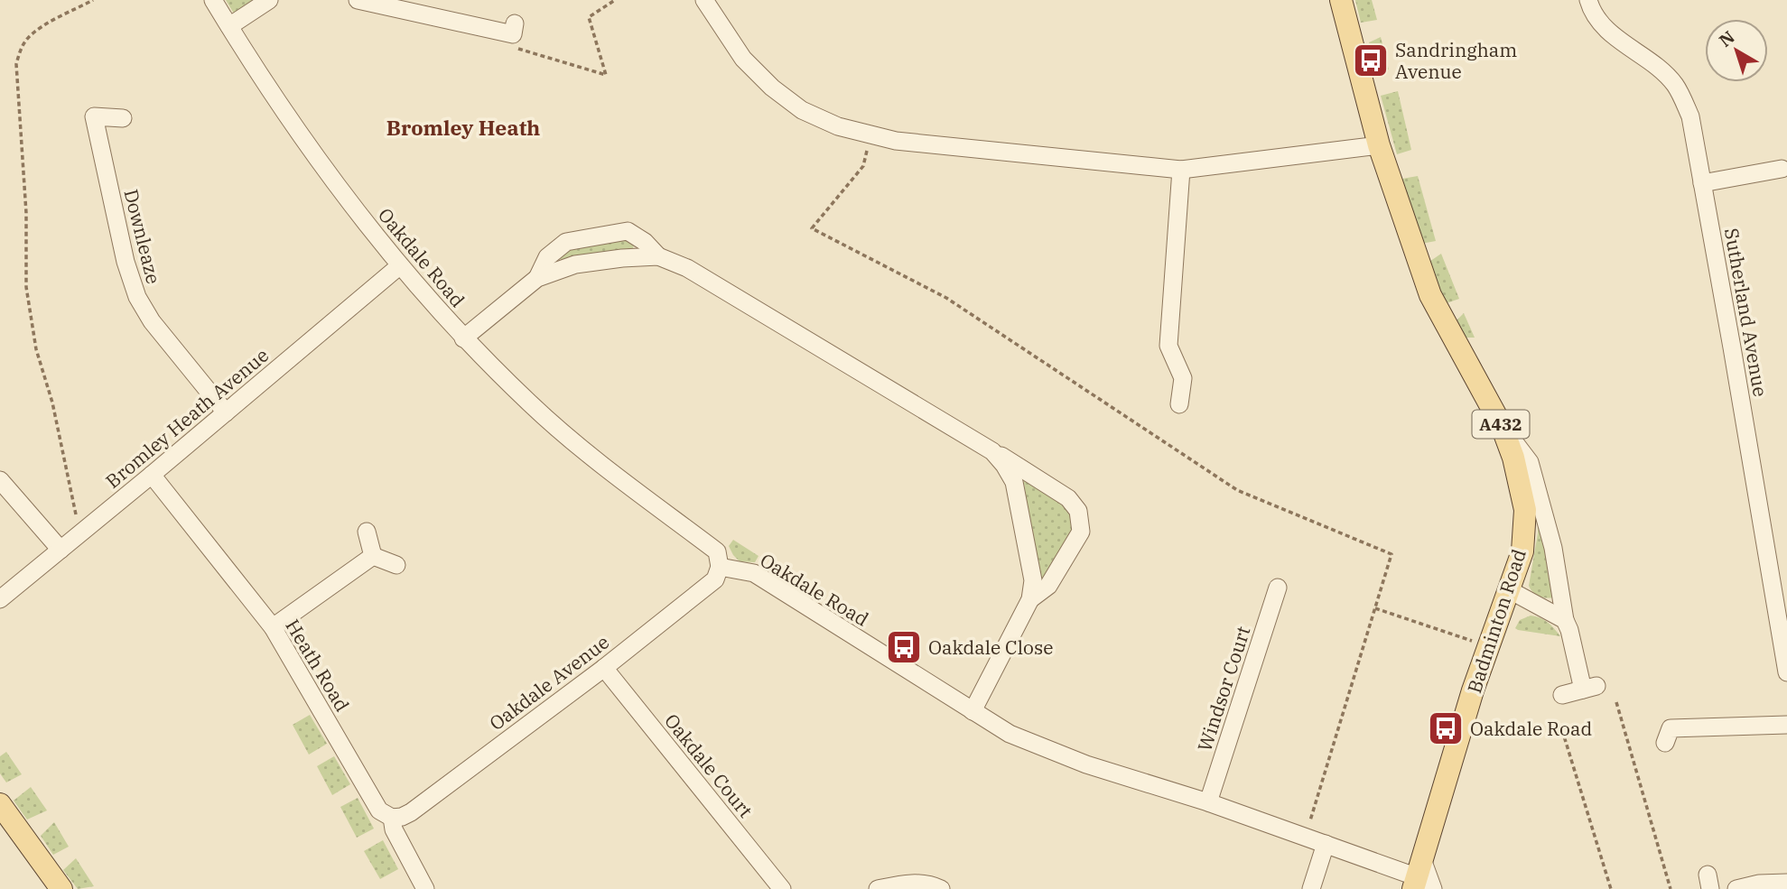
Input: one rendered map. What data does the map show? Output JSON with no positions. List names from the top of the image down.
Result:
{
  "streets": {
    "main road": ["A432", "Badminton Road"],
    "street": [
      "Downleaze",
      "Oakdale Road",
      "Sutherland Avenue",
      "Bromley Heath Avenue",
      "Heath Road",
      "Oakdale Avenue",
      "Windsor Court",
      "Oakdale Court"
    ]
  },
  "crossings": [
    ["Downleaze", "Bromley Heath Avenue"],
    ["Oakdale Road", "Bromley Heath Avenue"],
    ["Oakdale Road", "Badminton Road"],
    ["Oakdale Road", "Oakdale Avenue"],
    ["Oakdale Road", "Windsor Court"],
    ["Bromley Heath Avenue", "Heath Road"],
    ["Heath Road", "Oakdale Avenue"],
    ["Oakdale Avenue", "Oakdale Court"]
  ],
  "districts": ["Bromley Heath"],
  "places": {
    "bus stop": ["Sandringham Avenue", "Oakdale Close", "Oakdale Road"]
  },
  "north": "top left"
}
